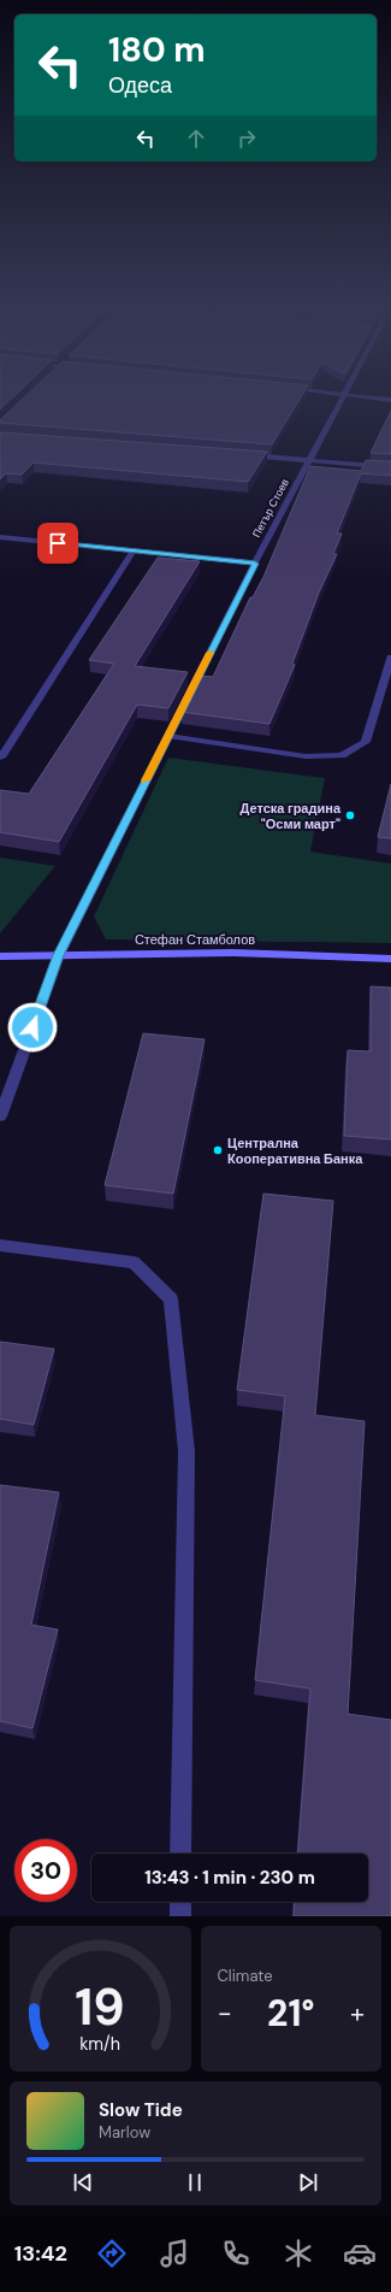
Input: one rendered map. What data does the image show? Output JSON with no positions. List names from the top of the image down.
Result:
{
  "streets": {
    "street": ["Петър Стоев", "Стефан Стамболов"]
  },
  "crossings": [
    ["Петър Стоев", "Стефан Стамболов"]
  ],
  "places": ["Детска градина \"Осми март\"", "Централна Кооперативна Банка"],
  "page": {
    "turn": ["180 m", "Одеса"],
    "limit": "30",
    "trip": "13:43 · 1 min · 230 m",
    "tile": "Climate",
    "heat": ["−", "21°", "+"],
    "song": ["Slow Tide", "Marlow"],
    "tabs": "13:42",
    "gauge": ["19", "km/h"]
  }
}
